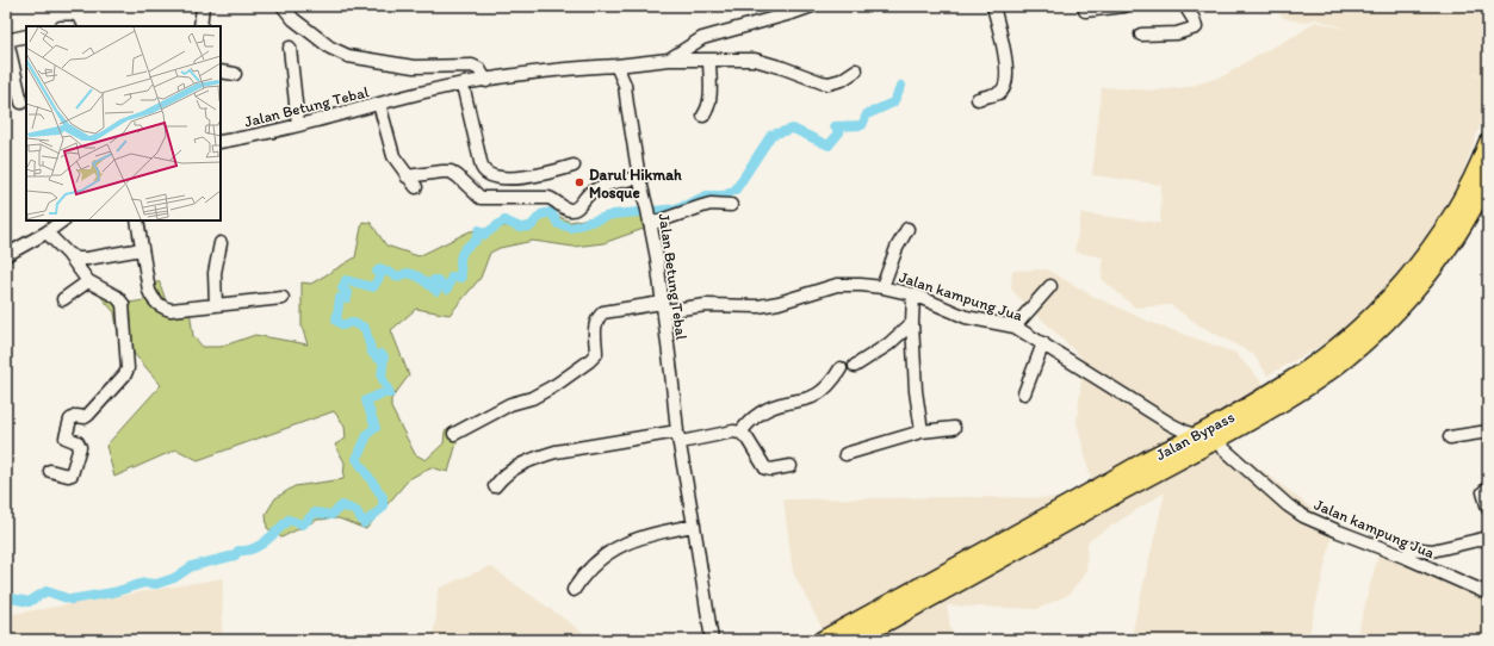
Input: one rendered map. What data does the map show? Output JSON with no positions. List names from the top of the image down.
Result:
{
  "streets": {
    "highway": ["Jalan Bypass"],
    "street": ["Jalan Betung Tebal", "Jalan kampung Jua"]
  },
  "crossings": [
    ["Jalan Betung Tebal", "Jalan kampung Jua"],
    ["Jalan kampung Jua", "Jalan Bypass"]
  ],
  "places": ["Darul Hikmah Mosque"]
}
